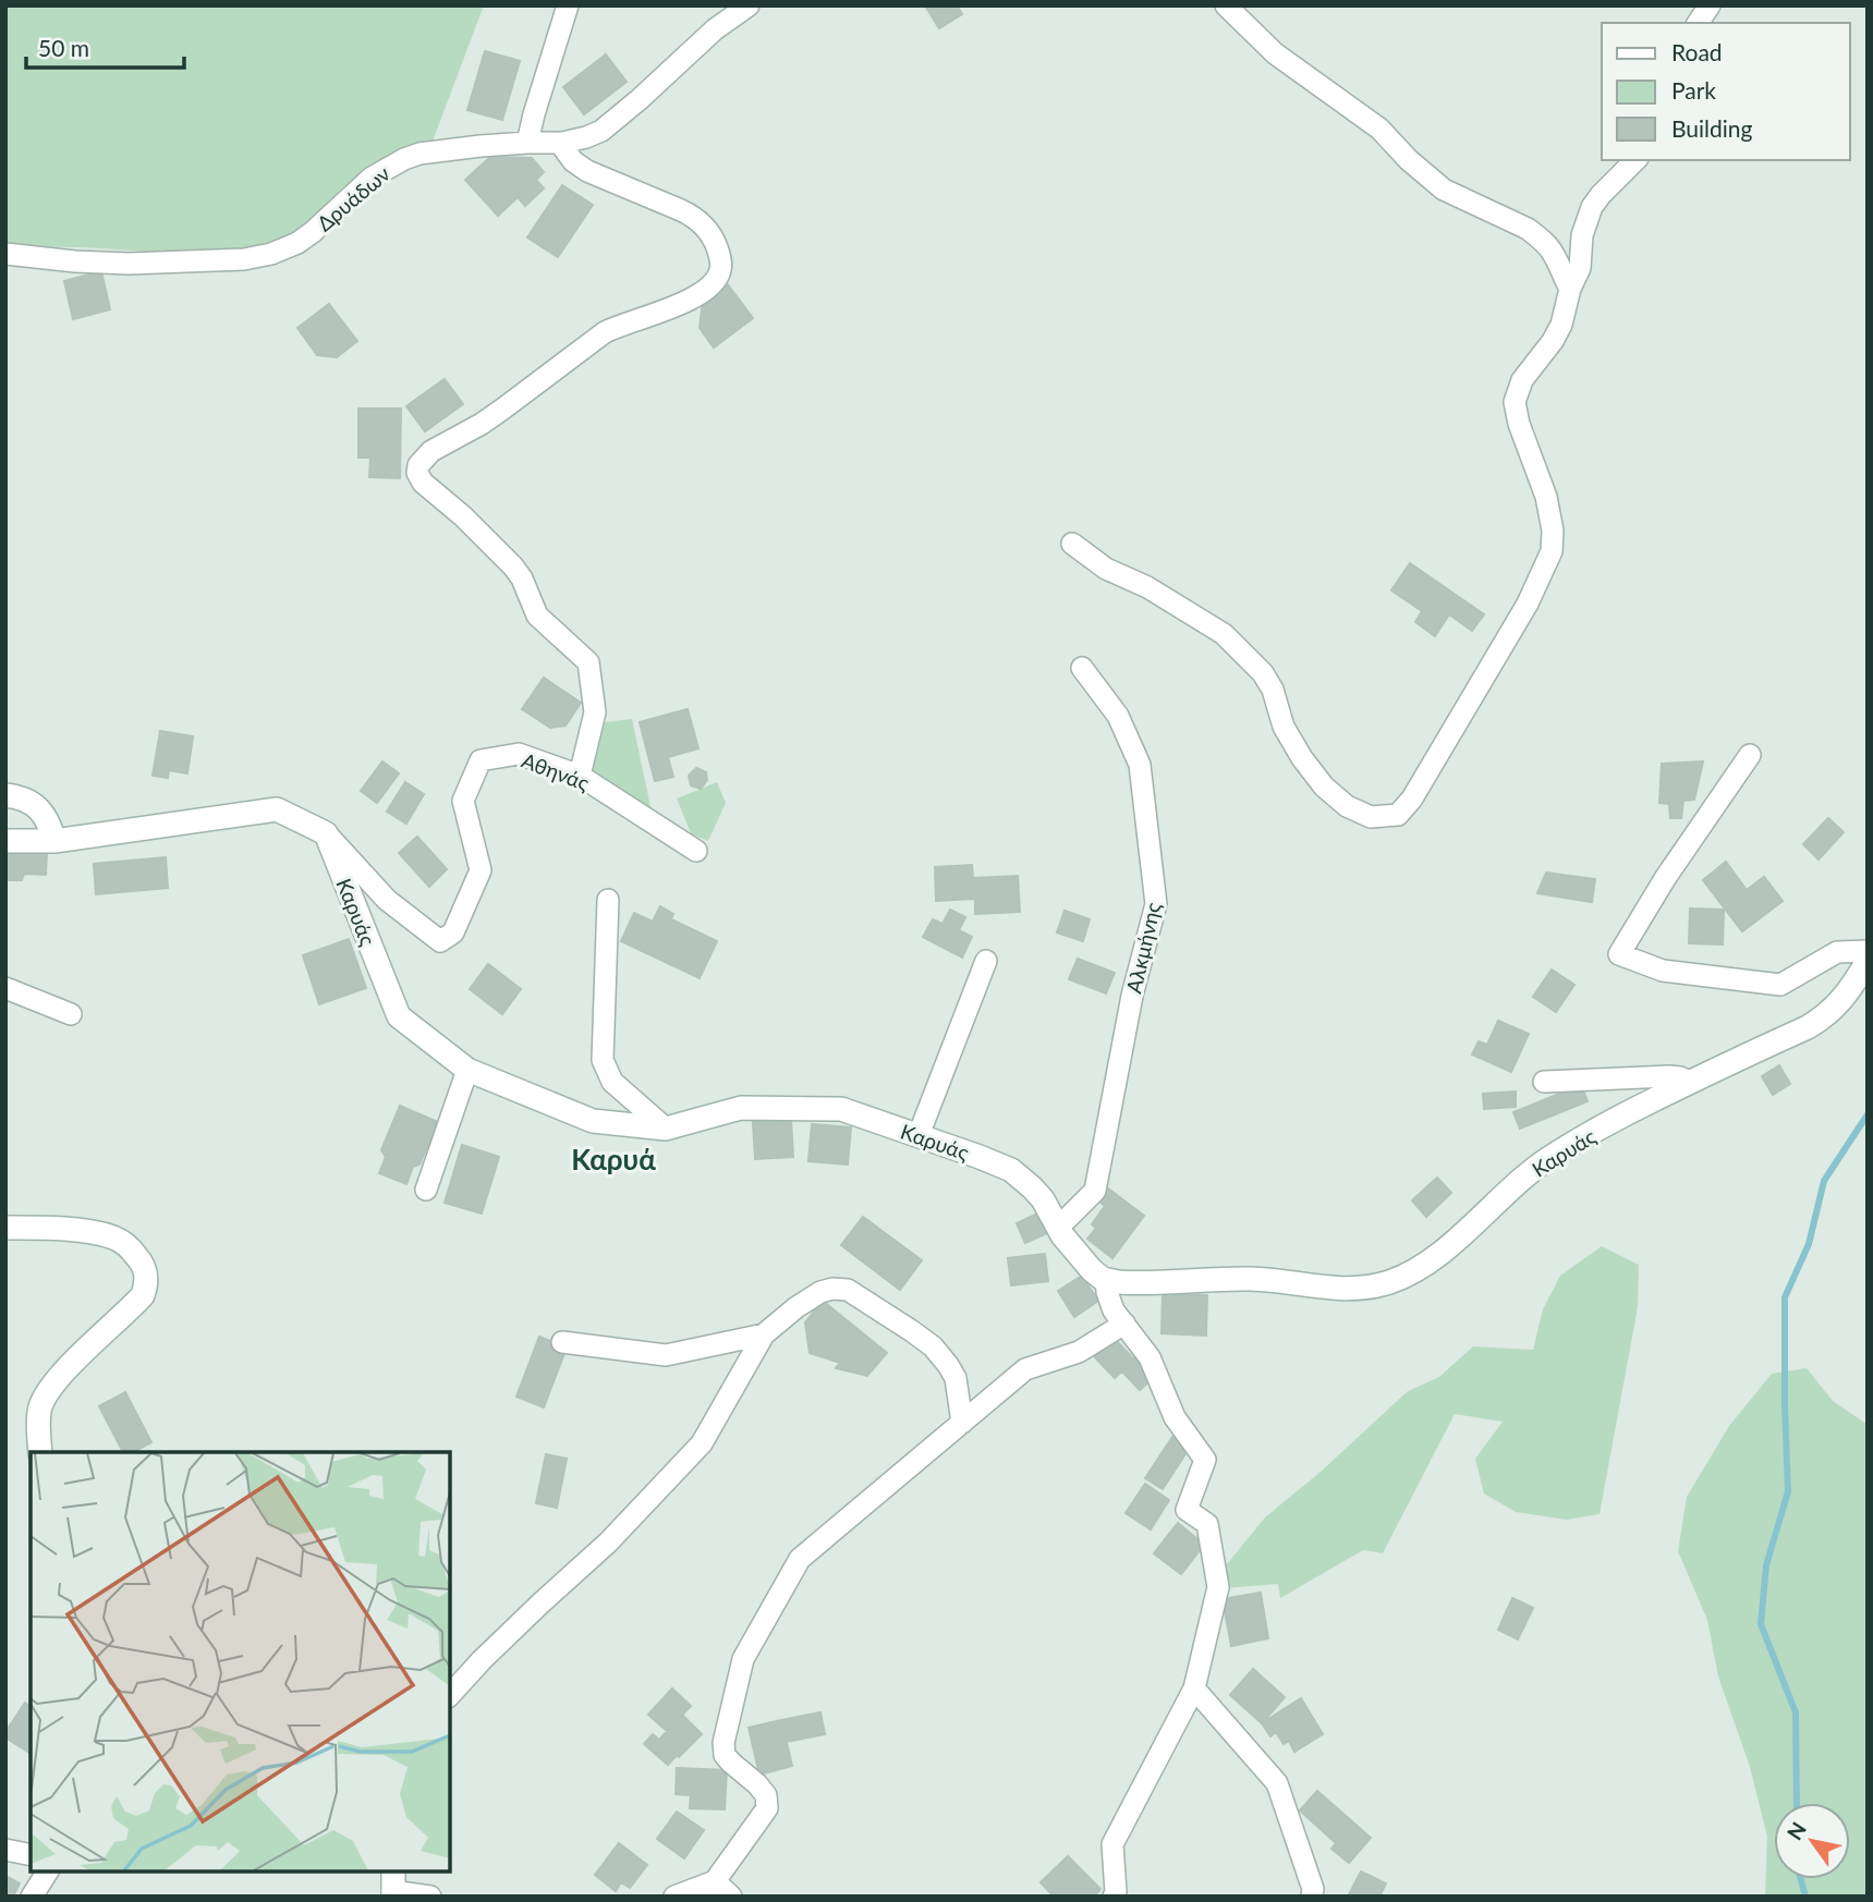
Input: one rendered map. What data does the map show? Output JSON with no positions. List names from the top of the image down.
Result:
{
  "streets": {
    "street": [
      "Δρυάδων",
      "Αθηνάς",
      "Καρυάς",
      "Αλκμήνης"
    ]
  },
  "crossings": [
    ["Αθηνάς", "Καρυάς"],
    ["Καρυάς", "Αλκμήνης"]
  ],
  "districts": ["Καρυά"],
  "legend": ["Road", "Park", "Building"],
  "scale_bar": "50 m",
  "north": "top left"
}
